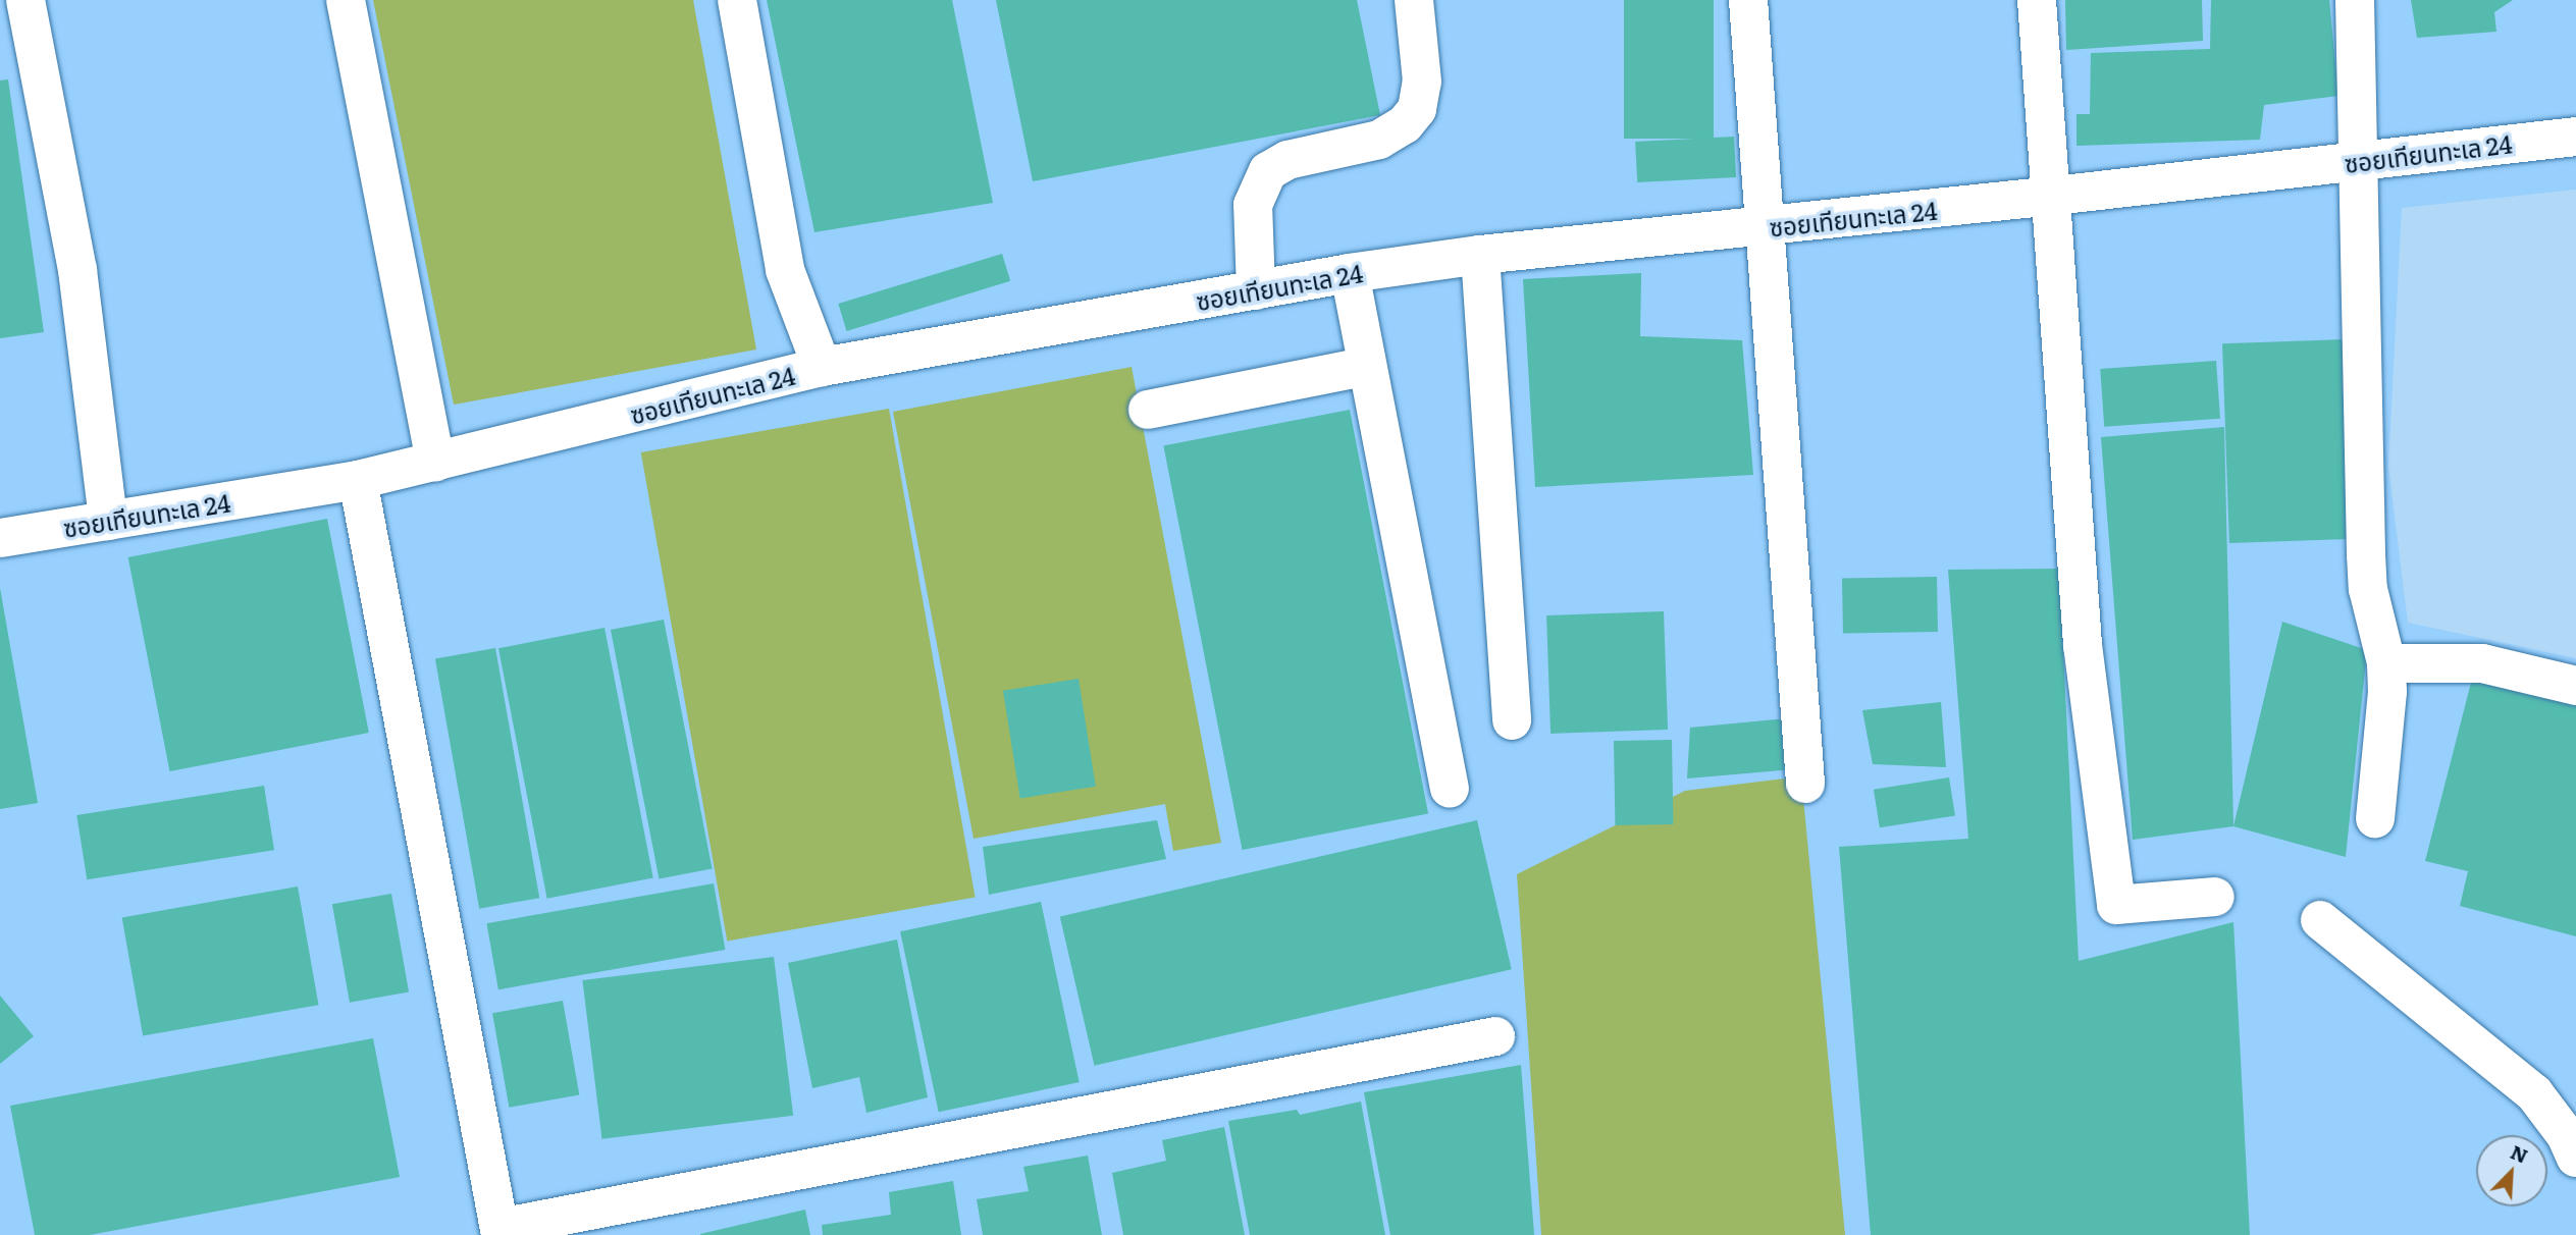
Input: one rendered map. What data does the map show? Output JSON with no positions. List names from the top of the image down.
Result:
{
  "streets": {
    "street": ["ซอยเทียนทะเล 24"]
  },
  "north": "top right"
}
